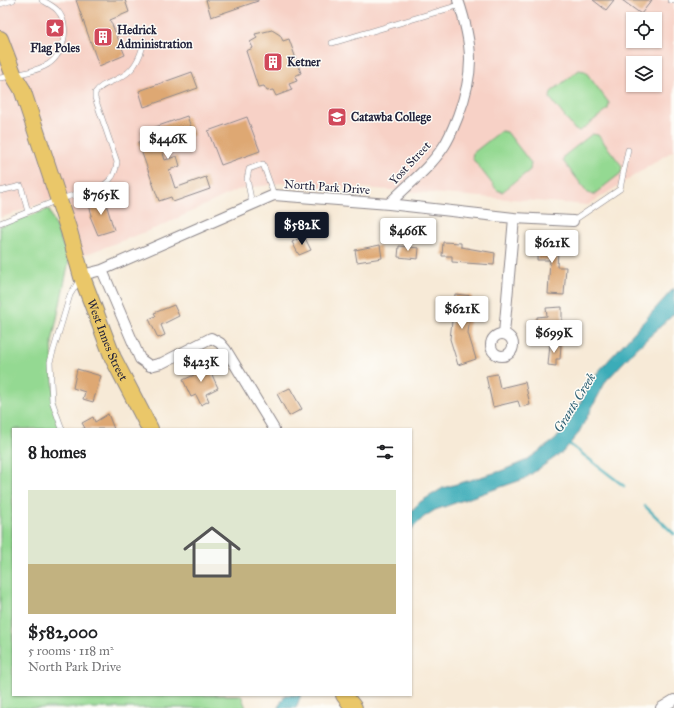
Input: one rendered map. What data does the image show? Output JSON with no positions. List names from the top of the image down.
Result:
{
  "streets": {
    "main road": ["West Innes Street"],
    "street": ["Yost Street", "North Park Drive"]
  },
  "crossings": [
    ["Yost Street", "North Park Drive"],
    ["North Park Drive", "West Innes Street"]
  ],
  "water": ["Grants Creek"],
  "places": {
    "place": ["Flag Poles"],
    "building": ["Hedrick Administration", "Ketner"],
    "school or university": ["Catawba College"]
  },
  "page": {
    "price": [
      "$446K",
      "$765K",
      "$582K",
      "$466K",
      "$621K",
      "$621K",
      "$699K",
      "$423K"
    ],
    "heading": "8 homes",
    "list": [
      {
        "name": "$582,000",
        "note": "5 rooms · 118 m² · North Park Drive"
      }
    ]
  }
}
